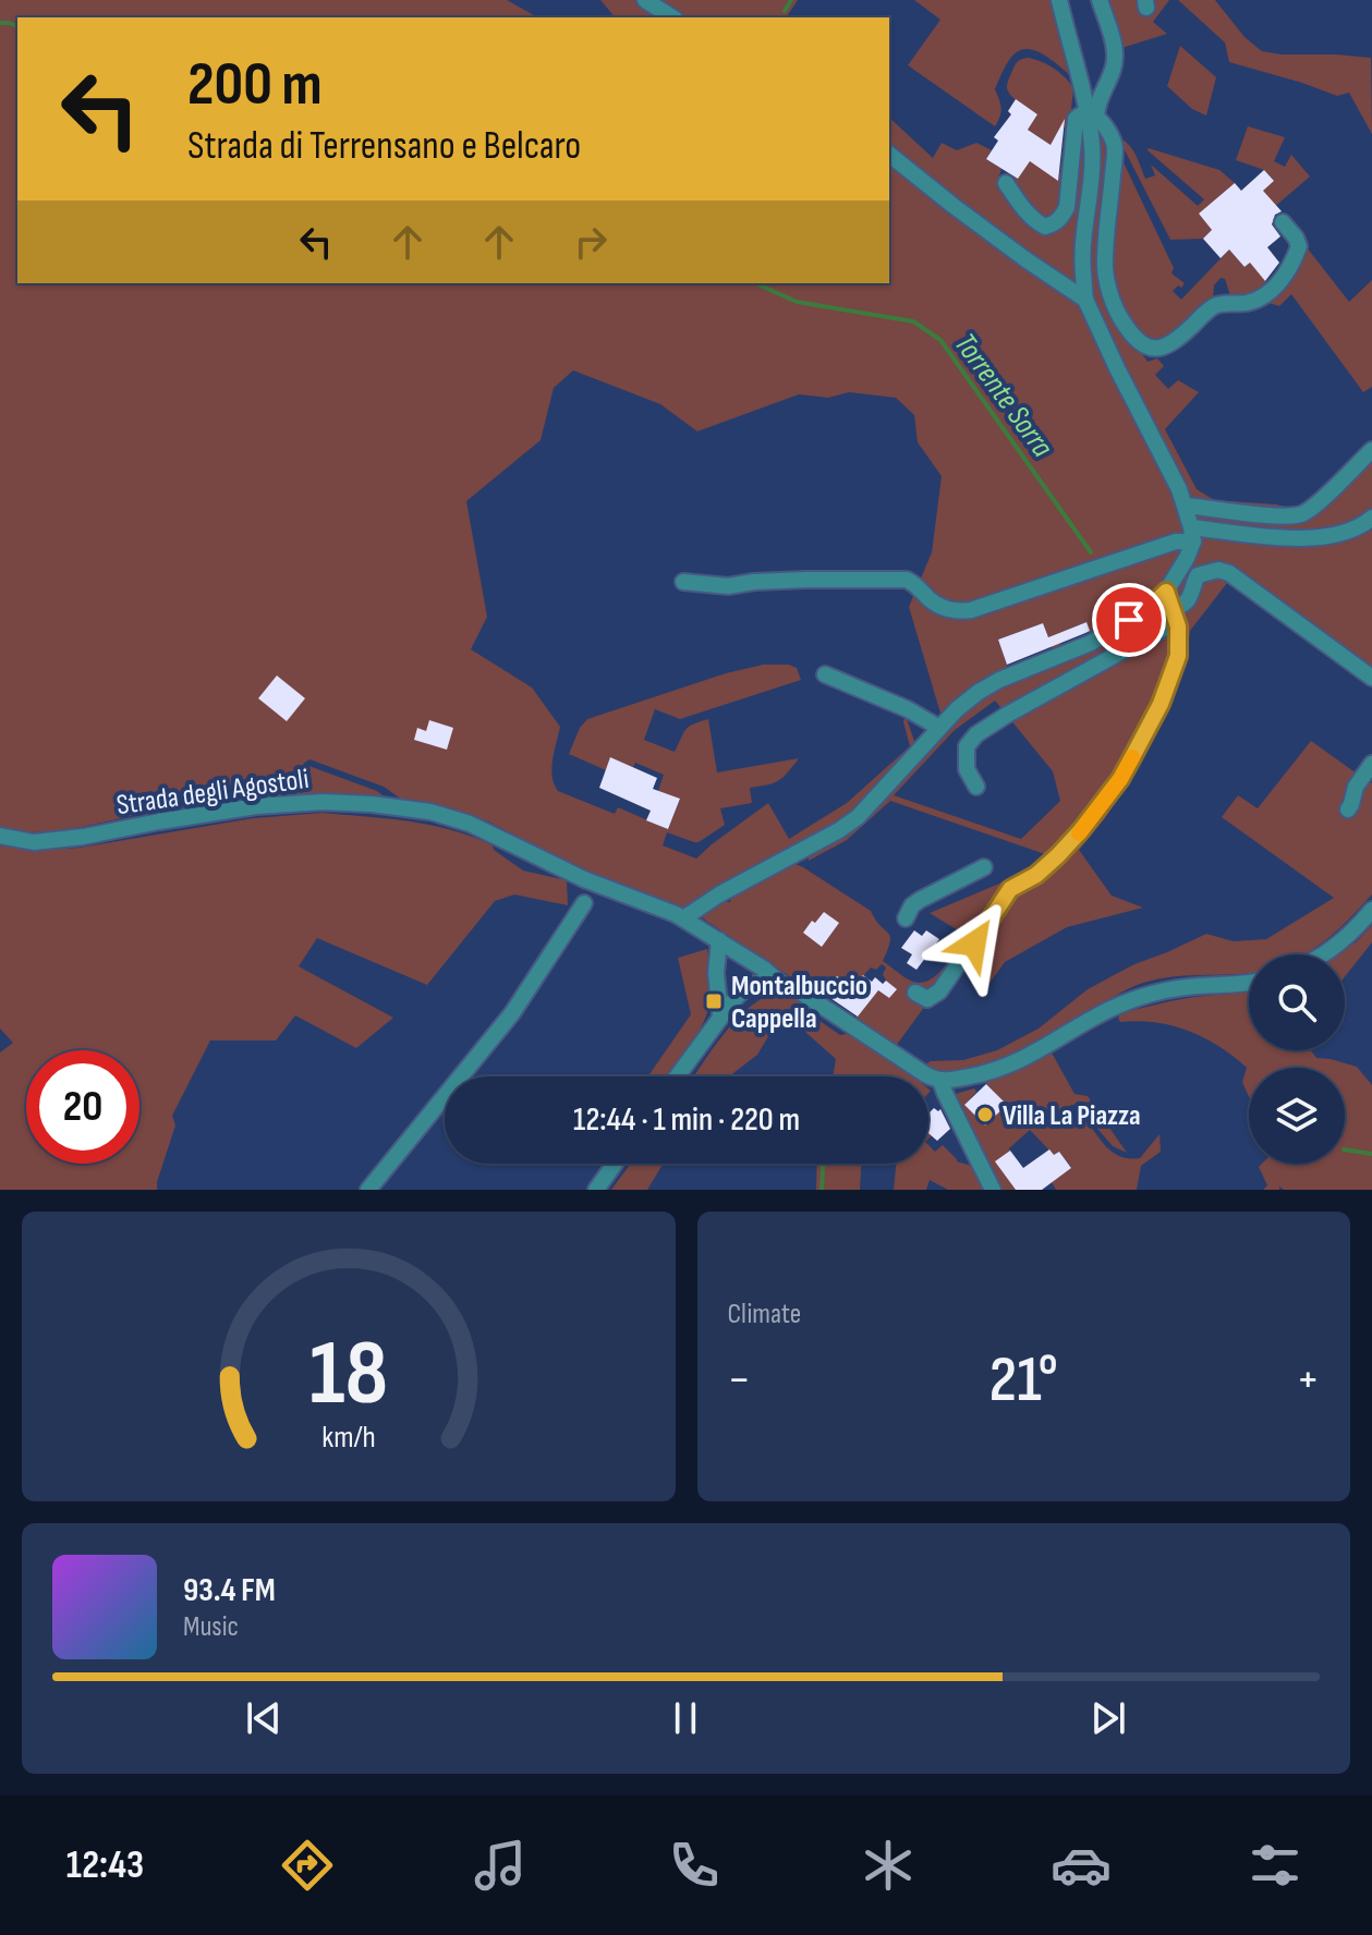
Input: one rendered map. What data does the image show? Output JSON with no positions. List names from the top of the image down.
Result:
{
  "streets": {
    "street": ["Strada degli Agostoli"]
  },
  "water": ["Torrente Sorra"],
  "places": {
    "transit": ["Montalbuccio Cappella"],
    "other": ["Villa La Piazza"]
  },
  "page": {
    "turn": ["200 m", "Strada di Terrensano e Belcaro"],
    "limit": "20",
    "trip": "12:44 · 1 min · 220 m",
    "tile": "Climate",
    "heat": ["−", "21°", "+"],
    "song": ["93.4 FM", "Music"],
    "tabs": "12:43",
    "gauge": ["18", "km/h"]
  }
}
